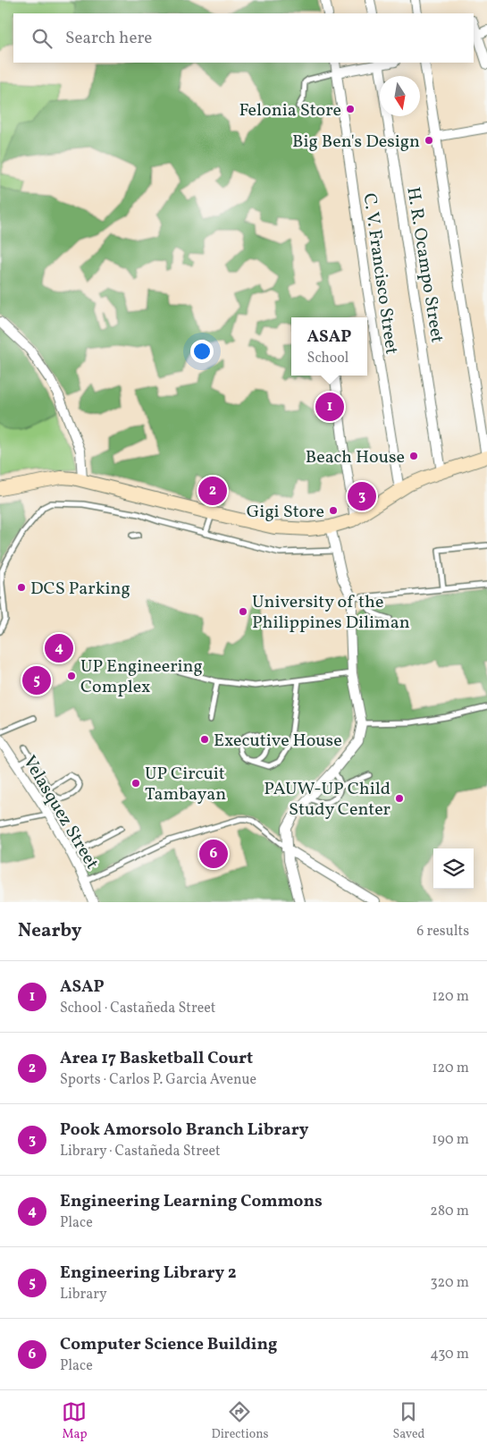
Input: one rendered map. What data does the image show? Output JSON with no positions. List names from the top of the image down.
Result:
{
  "streets": {
    "street": ["H. R. Ocampo Street", "C. V. Francisco Street", "Velasquez Street"]
  },
  "places": [
    "Felonia Store",
    "Big Ben's Design",
    "Beach House",
    "Gigi Store",
    "DCS Parking",
    "University of the Philippines Diliman",
    "UP Engineering Complex",
    "Executive House",
    "UP Circuit Tambayan",
    "PAUW-UP Child Study Center"
  ],
  "north": "bottom",
  "page": {
    "search": "Search here",
    "popup": ["ASAP", "School"],
    "pins": [
      "1",
      "2",
      "3",
      "4",
      "5",
      "6"
    ],
    "heading": ["Nearby", "6 results"],
    "list": [
      {
        "mark": "1",
        "name": "ASAP",
        "note": "School · Castañeda Street",
        "value": "120 m"
      },
      {
        "mark": "2",
        "name": "Area 17 Basketball Court",
        "note": "Sports · Carlos P. Garcia Avenue",
        "value": "120 m"
      },
      {
        "mark": "3",
        "name": "Pook Amorsolo Branch Library",
        "note": "Library · Castañeda Street",
        "value": "190 m"
      },
      {
        "mark": "4",
        "name": "Engineering Learning Commons",
        "note": "Place",
        "value": "280 m"
      },
      {
        "mark": "5",
        "name": "Engineering Library 2",
        "note": "Library",
        "value": "320 m"
      },
      {
        "mark": "6",
        "name": "Computer Science Building",
        "note": "Place",
        "value": "430 m"
      }
    ],
    "nav": ["Map", "Directions", "Saved"]
  }
}
